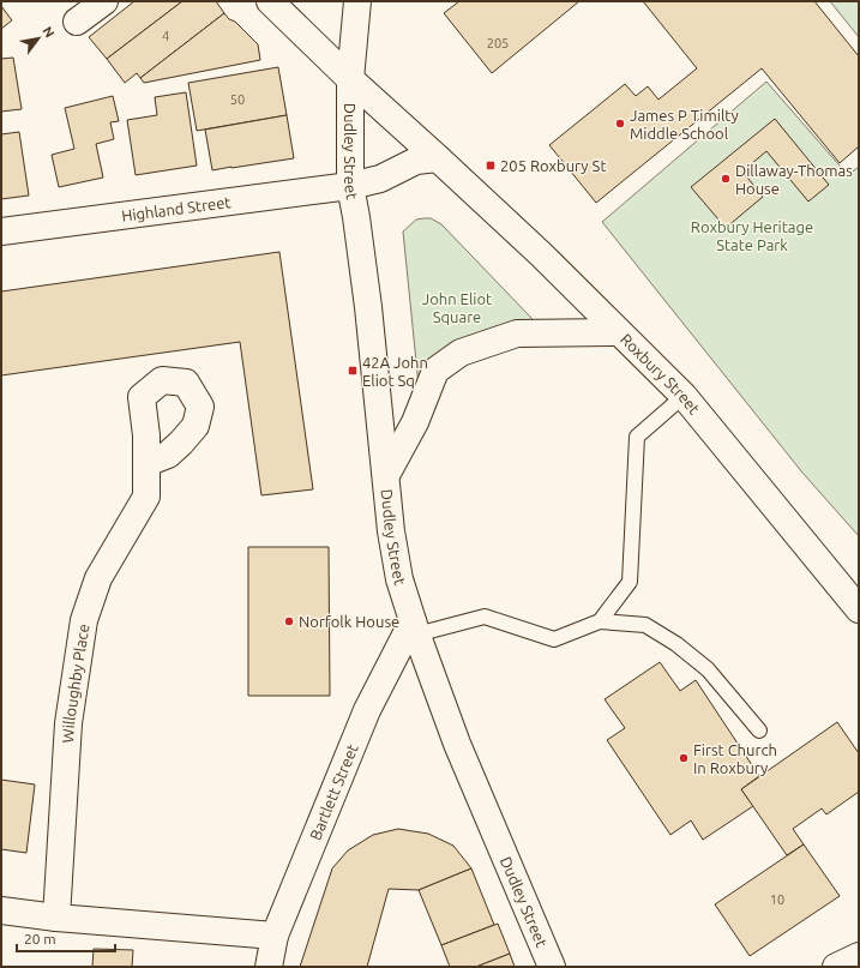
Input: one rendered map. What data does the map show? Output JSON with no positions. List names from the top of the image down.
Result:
{
  "streets": {
    "street": [
      "Dudley Street",
      "Highland Street",
      "Roxbury Street",
      "Willoughby Place",
      "Bartlett Street"
    ]
  },
  "crossings": [
    ["Dudley Street", "Highland Street"],
    ["Dudley Street", "Roxbury Street"],
    ["Dudley Street", "Bartlett Street"]
  ],
  "parks": ["Roxbury Heritage State Park", "John Eliot Square"],
  "places": {
    "other": [
      "James P Timilty Middle School",
      "Dillaway-Thomas House",
      "Norfolk House",
      "First Church In Roxbury"
    ],
    "transit": ["205 Roxbury St", "42A John Eliot Sq"]
  },
  "house_numbers": [
    "4",
    "205",
    "50",
    "10"
  ],
  "scale_bar": "20 m",
  "north": "top right"
}
